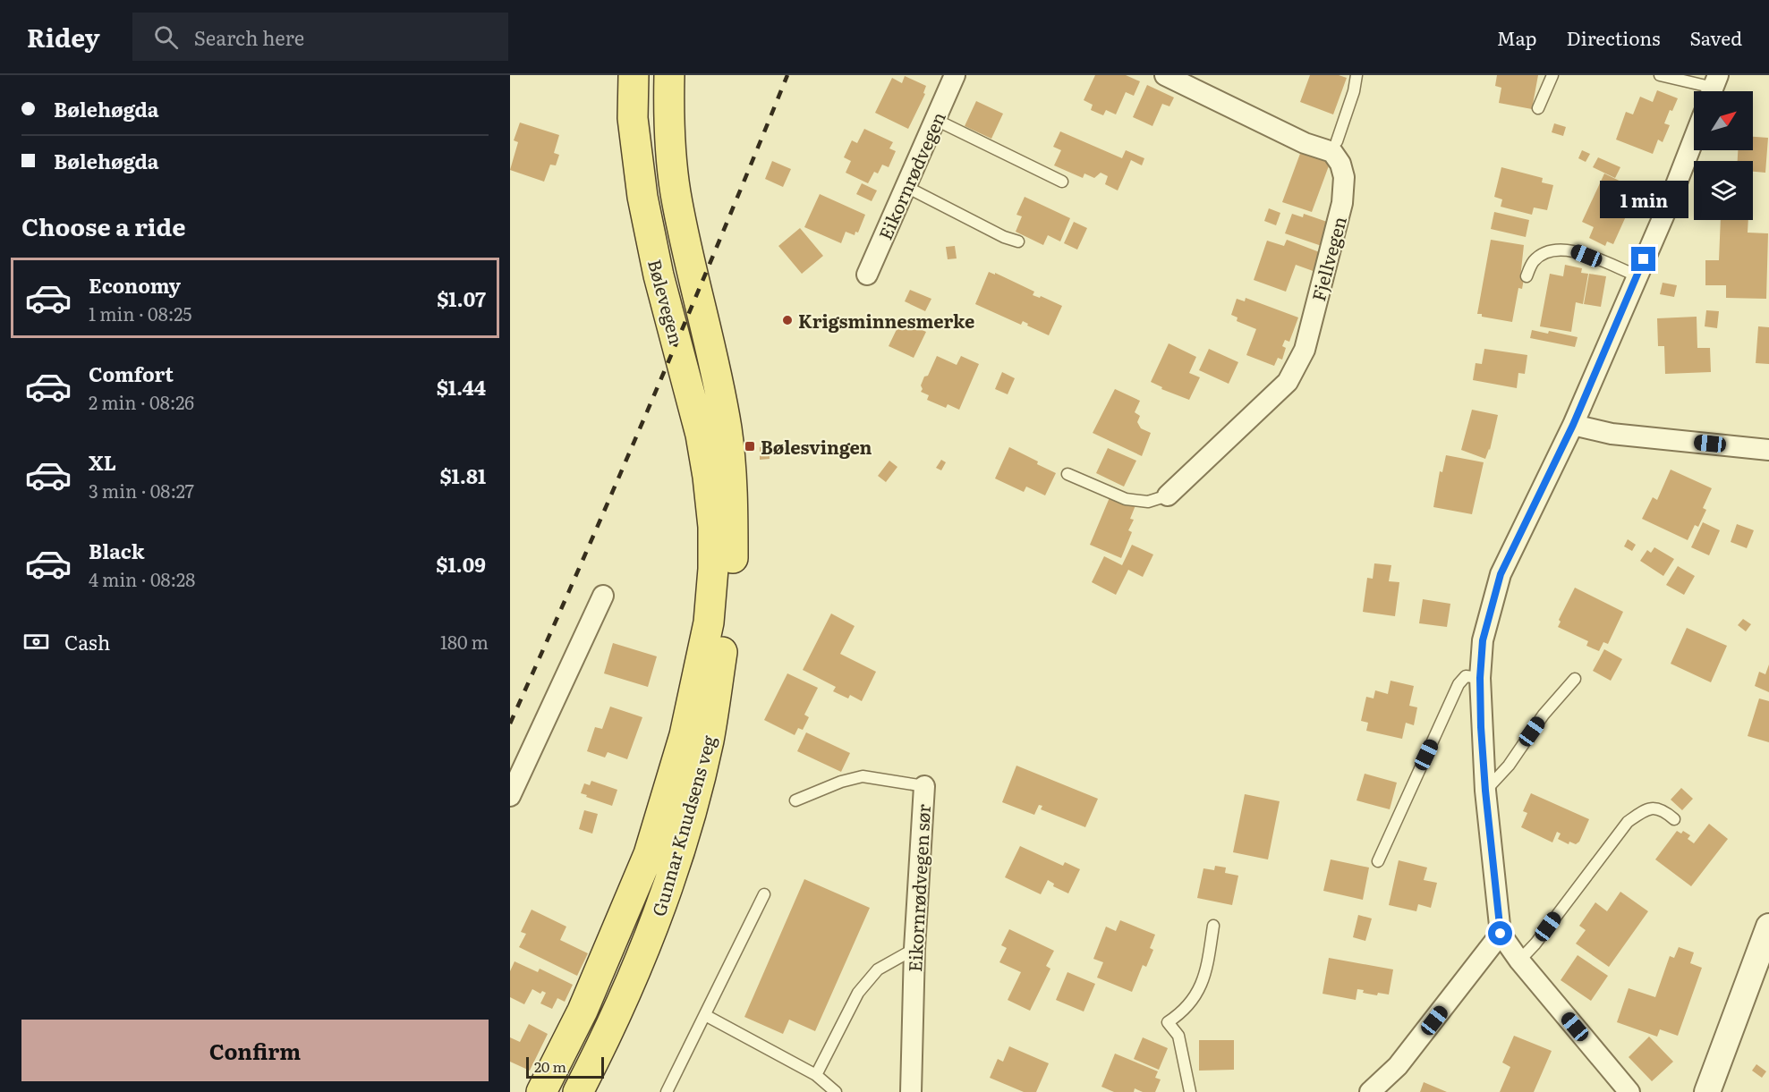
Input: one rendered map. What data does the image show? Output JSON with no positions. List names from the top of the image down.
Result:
{
  "streets": {
    "main road": ["Bølevegen", "Gunnar Knudsens veg"],
    "street": ["Eikornrødvegen", "Fjellvegen", "Eikornrødvegen sør"]
  },
  "crossings": [
    ["Bølevegen", "Gunnar Knudsens veg"]
  ],
  "places": {
    "other": ["Krigsminnesmerke"],
    "transit": ["Bølesvingen"]
  },
  "scale_bar": "20 m",
  "north": "top right",
  "page": {
    "header": "Ridey",
    "search": "Search here",
    "nav": ["Map", "Directions", "Saved"],
    "banner": ["Bølehøgda", "Bølehøgda"],
    "bubble": "1 min",
    "heading": "Choose a ride",
    "list": [
      {
        "name": "Economy",
        "note": "1 min · 08:25",
        "value": "$1.07"
      },
      {
        "name": "Comfort",
        "note": "2 min · 08:26",
        "value": "$1.44"
      },
      {
        "name": "XL",
        "note": "3 min · 08:27",
        "value": "$1.81"
      },
      {
        "name": "Black",
        "note": "4 min · 08:28",
        "value": "$1.09"
      }
    ],
    "pay": ["Cash", "180 m"],
    "buttons": "Confirm",
    "scale": "20 m"
  }
}
